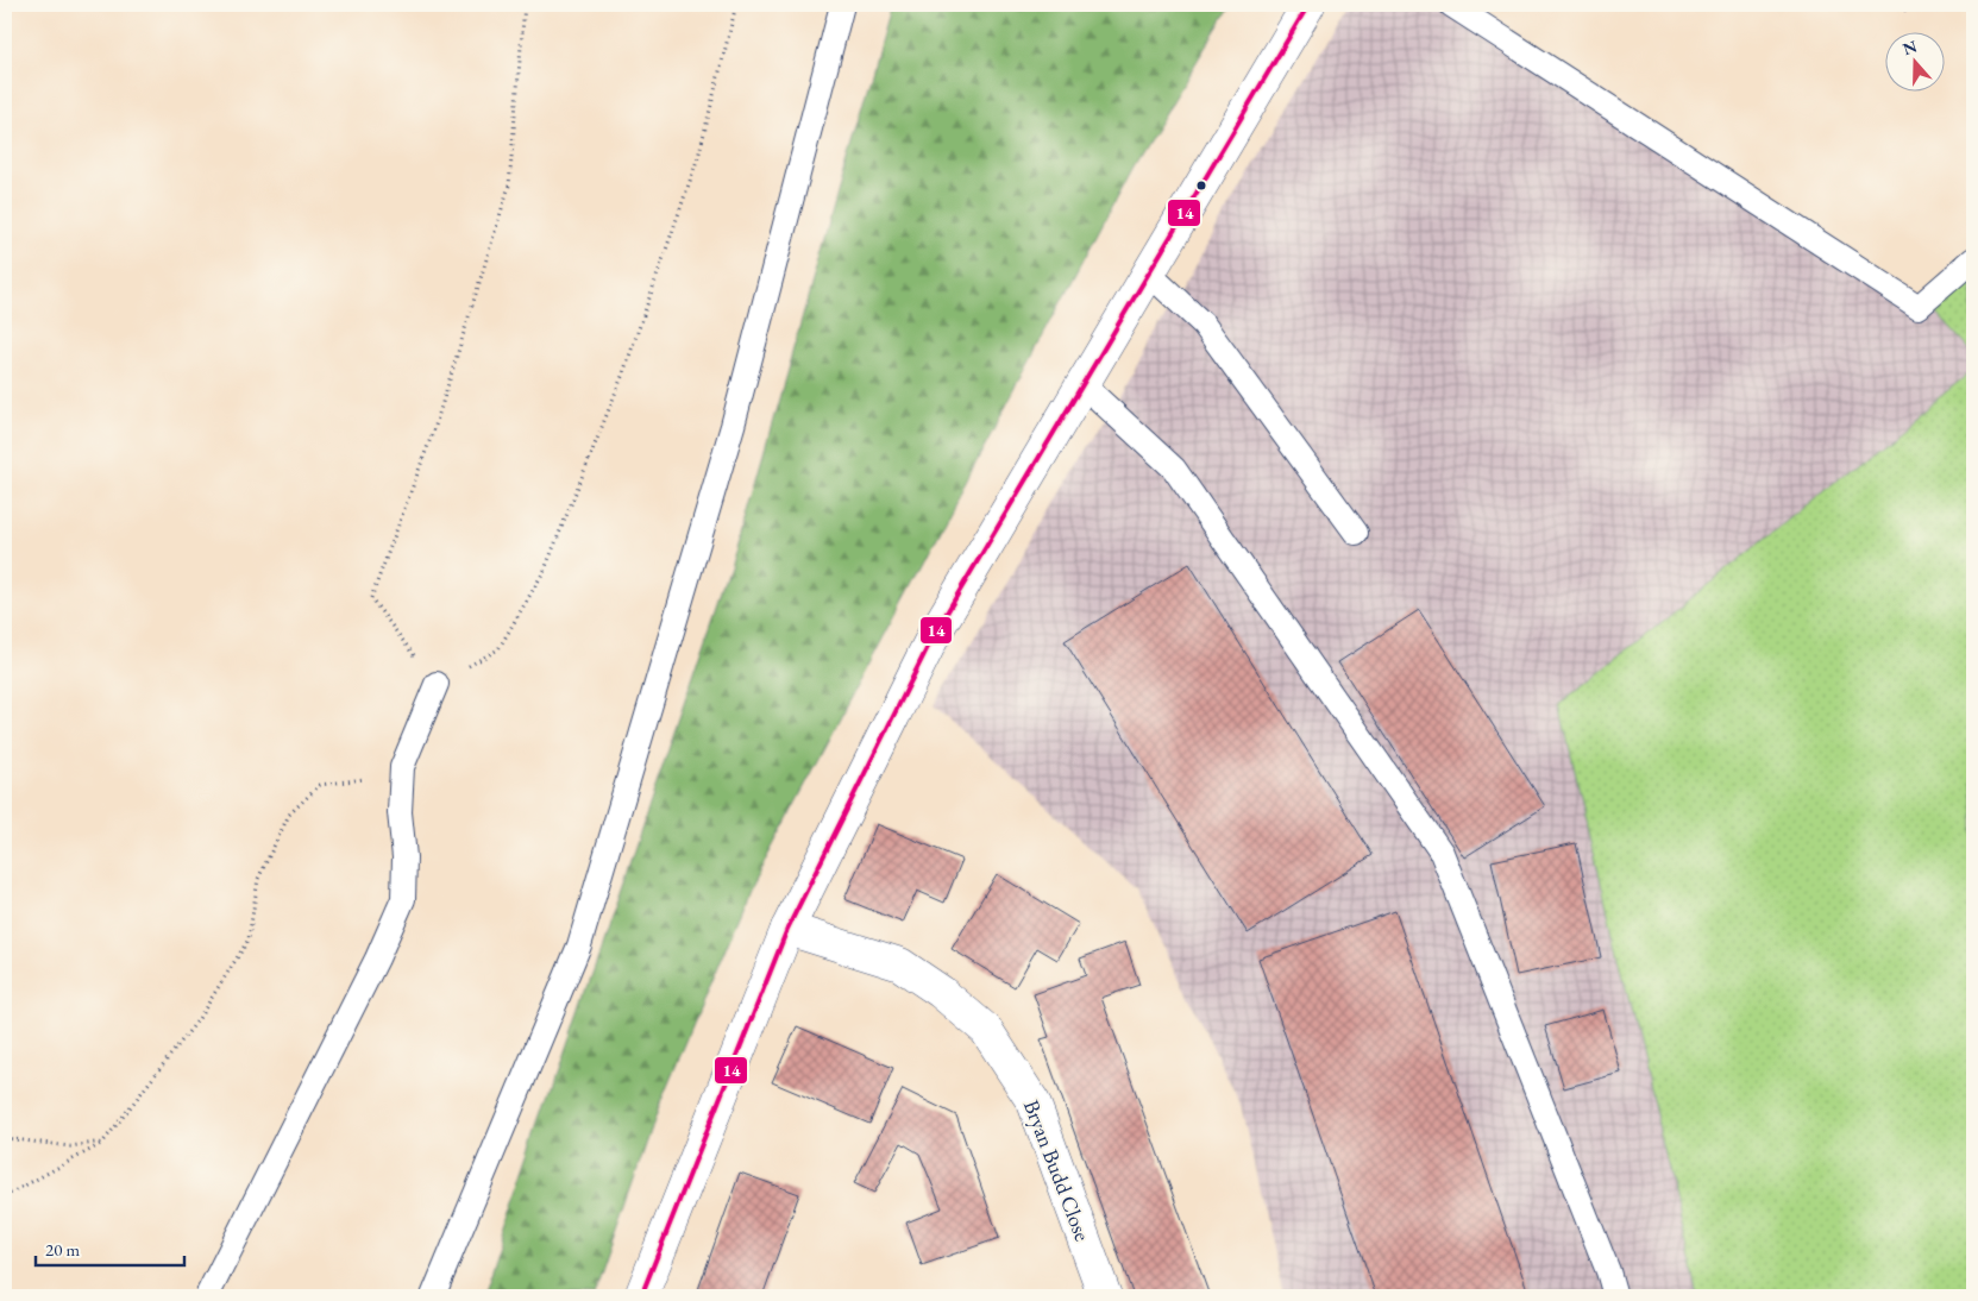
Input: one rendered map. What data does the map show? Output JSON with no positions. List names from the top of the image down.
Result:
{
  "streets": {
    "street": ["Bryan Budd Close"]
  },
  "lines": ["transit line 14"],
  "scale_bar": "20 m",
  "north": "top"
}
